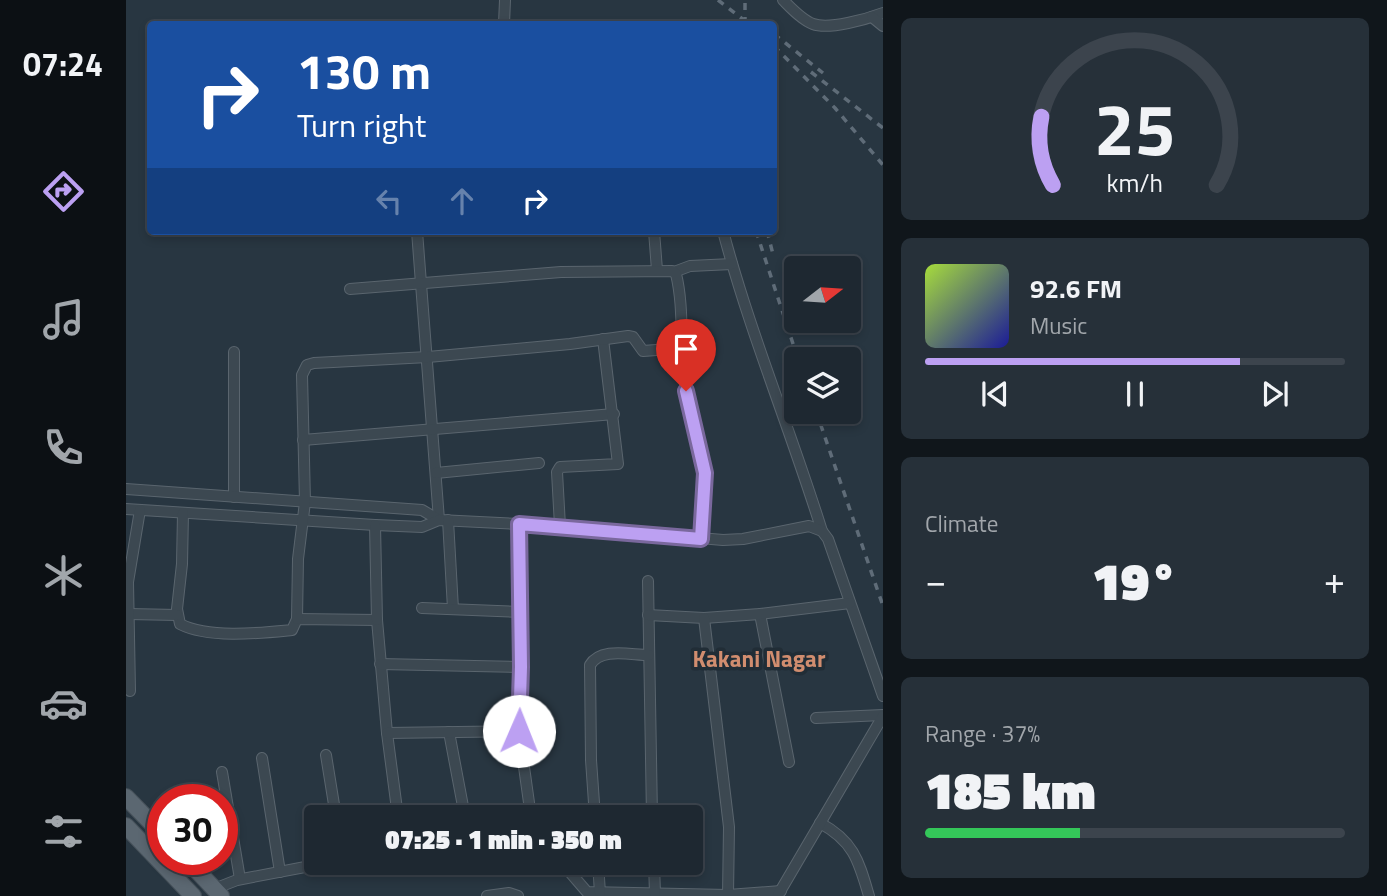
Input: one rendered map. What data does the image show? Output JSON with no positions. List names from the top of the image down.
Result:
{
  "districts": ["Kakani Nagar"],
  "north": "right",
  "page": {
    "tabs": "07:24",
    "turn": ["130 m", "Turn right"],
    "song": ["92.6 FM", "Music"],
    "tile": [
      "Climate",
      ["Range · 37%", "185 km"]
    ],
    "heat": ["−", "19°", "+"],
    "limit": "30",
    "trip": "07:25 · 1 min · 350 m",
    "gauge": ["25", "km/h"]
  }
}
